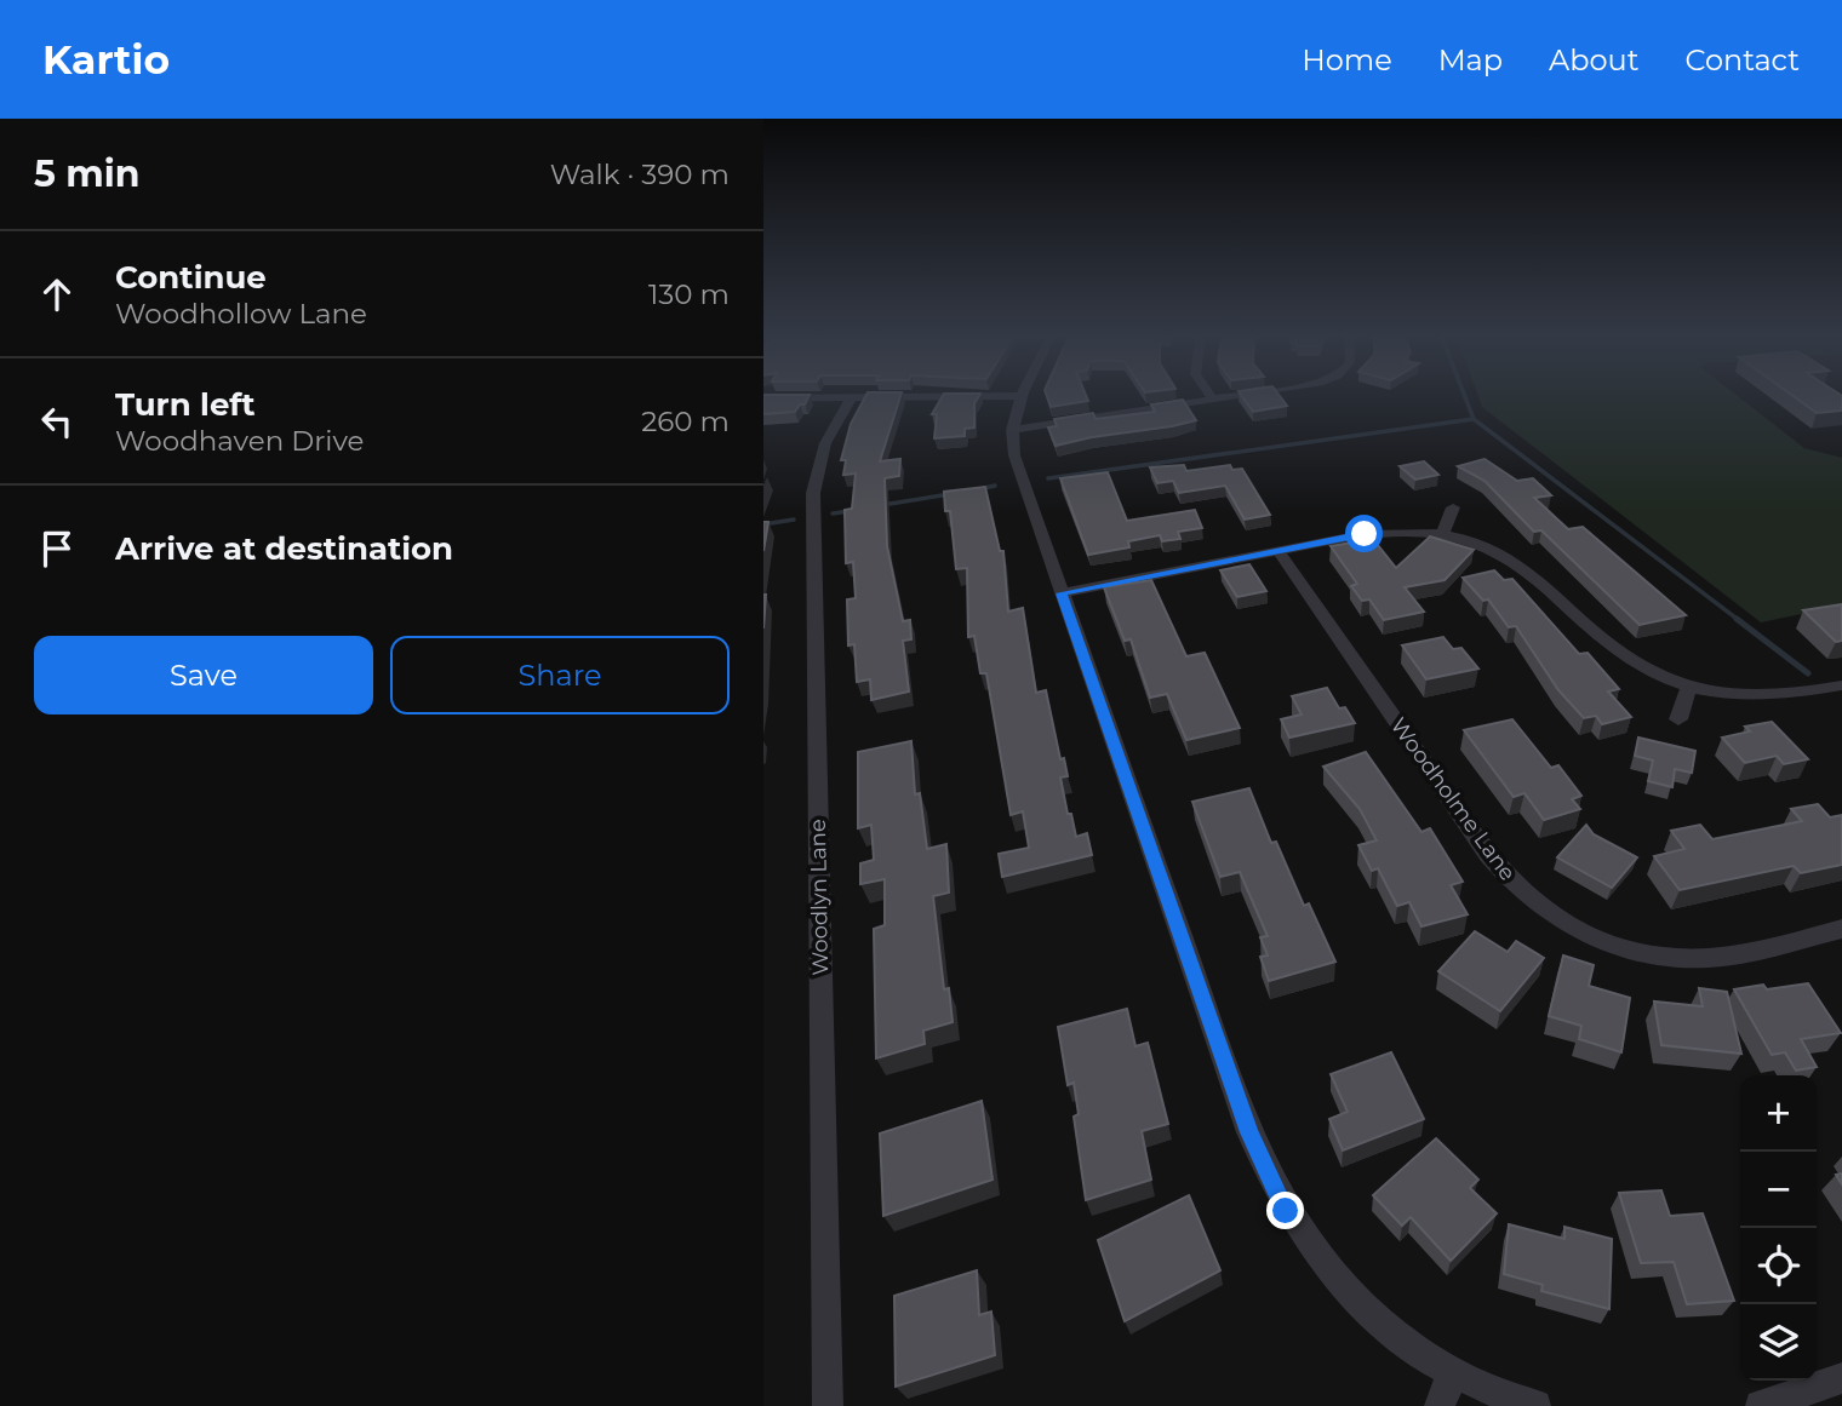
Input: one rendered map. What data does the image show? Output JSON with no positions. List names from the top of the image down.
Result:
{
  "streets": {
    "street": ["Woodholme Lane", "Woodlyn Lane"]
  },
  "page": {
    "header": "Kartio",
    "nav": [
      "Home",
      "Map",
      "About",
      "Contact"
    ],
    "heading": ["5 min", "Walk · 390 m"],
    "list": [
      ["Continue", "Woodhollow Lane", "130 m"],
      ["Turn left", "Woodhaven Drive", "260 m"],
      "Arrive at destination"
    ],
    "buttons": ["Save", "Share"],
    "map_buttons": ["+", "−"]
  }
}
